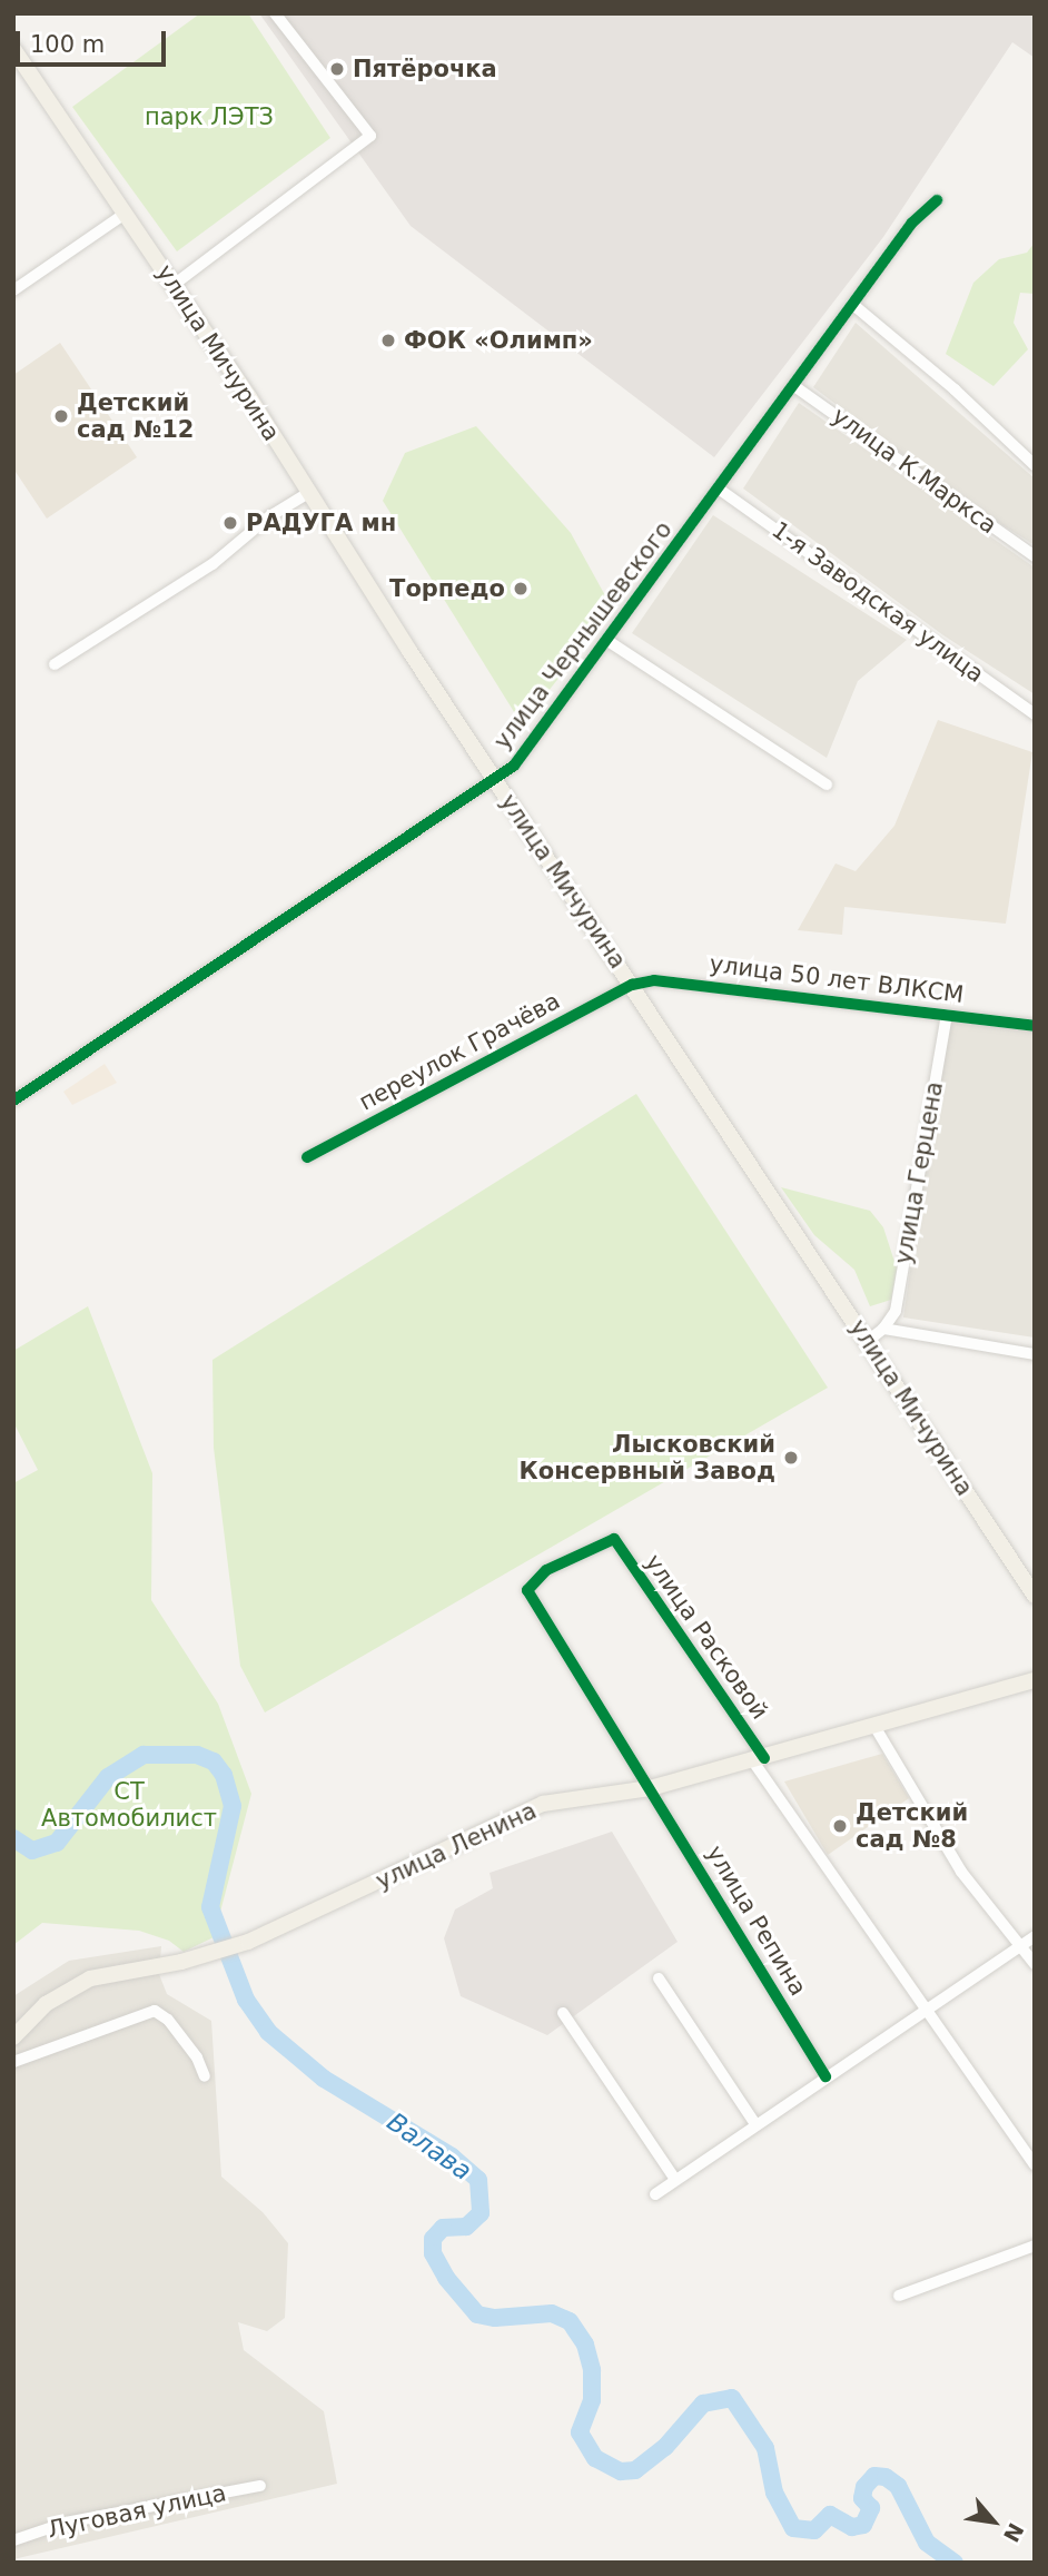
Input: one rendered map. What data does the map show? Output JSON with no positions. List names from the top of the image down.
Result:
{
  "streets": {
    "main road": ["улица Мичурина", "улица Ленина"],
    "street": [
      "улица К.Маркса",
      "1-я Заводская улица",
      "улица Чернышевского",
      "улица 50 лет ВЛКСМ",
      "переулок Грачёва",
      "улица Герцена",
      "улица Расковой",
      "улица Репина",
      "Луговая улица"
    ]
  },
  "crossings": [
    ["улица Мичурина", "улица Чернышевского"],
    ["улица Мичурина", "улица 50 лет ВЛКСМ"],
    ["улица Мичурина", "переулок Грачёва"],
    ["улица К.Маркса", "улица Чернышевского"],
    ["1-я Заводская улица", "улица Чернышевского"],
    ["улица 50 лет ВЛКСМ", "переулок Грачёва"],
    ["улица 50 лет ВЛКСМ", "улица Герцена"],
    ["улица Расковой", "улица Ленина"],
    ["улица Расковой", "улица Репина"],
    ["улица Ленина", "улица Репина"]
  ],
  "water": ["Валава"],
  "parks": ["парк ЛЭТЗ", "СТ Автомобилист"],
  "places": [
    "Пятёрочка",
    "ФОК «Олимп»",
    "Детский сад №12",
    "РАДУГА мн",
    "Торпедо",
    "Лысковский Консервный Завод",
    "Детский сад №8"
  ],
  "scale_bar": "100 m",
  "north": "bottom right"
}
